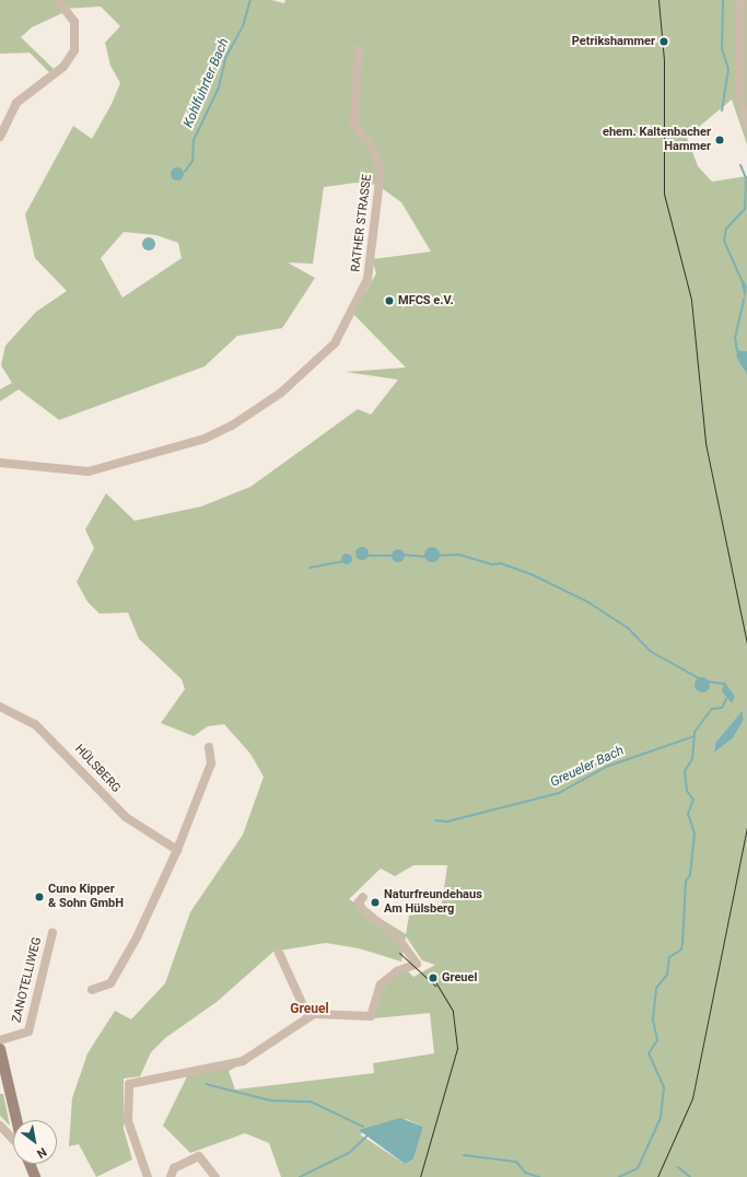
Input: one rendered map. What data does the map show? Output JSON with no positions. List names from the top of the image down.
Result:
{
  "streets": {
    "street": ["RATHER STRASSE", "HÜLSBERG", "ZANOTELLIWEG"]
  },
  "districts": ["Greuel"],
  "water": ["Kohlfuhrter Bach", "Greueler Bach"],
  "places": [
    "Petrikshammer",
    "ehem. Kaltenbacher Hammer",
    "MFCS e.V.",
    "Cuno Kipper & Sohn GmbH",
    "Naturfreundehaus Am Hülsberg",
    "Greuel"
  ],
  "north": "bottom right"
}
